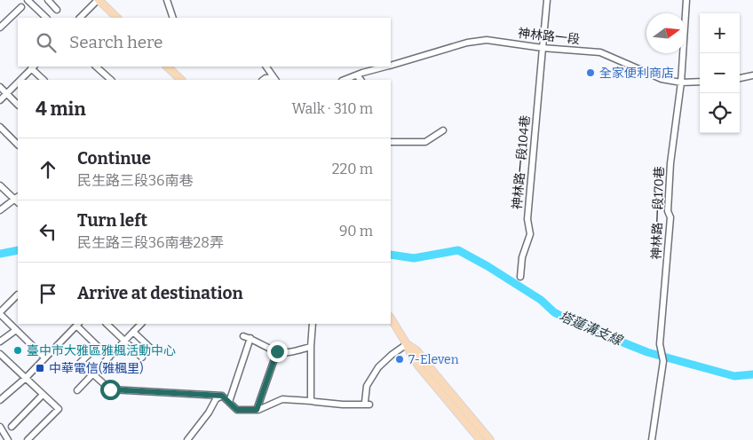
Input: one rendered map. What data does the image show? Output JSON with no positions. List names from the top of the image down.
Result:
{
  "streets": {
    "street": ["神林路一段", "神林路一段104巷", "神林路一段170巷"]
  },
  "crossings": [
    ["神林路一段", "神林路一段104巷"],
    ["神林路一段", "神林路一段170巷"]
  ],
  "water": ["塔蓮溝支線"],
  "places": {
    "other": ["全家便利商店", "臺中市大雅區雅楓活動中心", "7-Eleven"],
    "transit": ["中華電信(雅楓里)"]
  },
  "north": "right",
  "page": {
    "map_buttons": ["+", "−"],
    "search": "Search here",
    "heading": ["4 min", "Walk · 310 m"],
    "list": [
      ["Continue", "民生路三段36南巷", "220 m"],
      ["Turn left", "民生路三段36南巷28弄", "90 m"],
      "Arrive at destination"
    ]
  }
}
